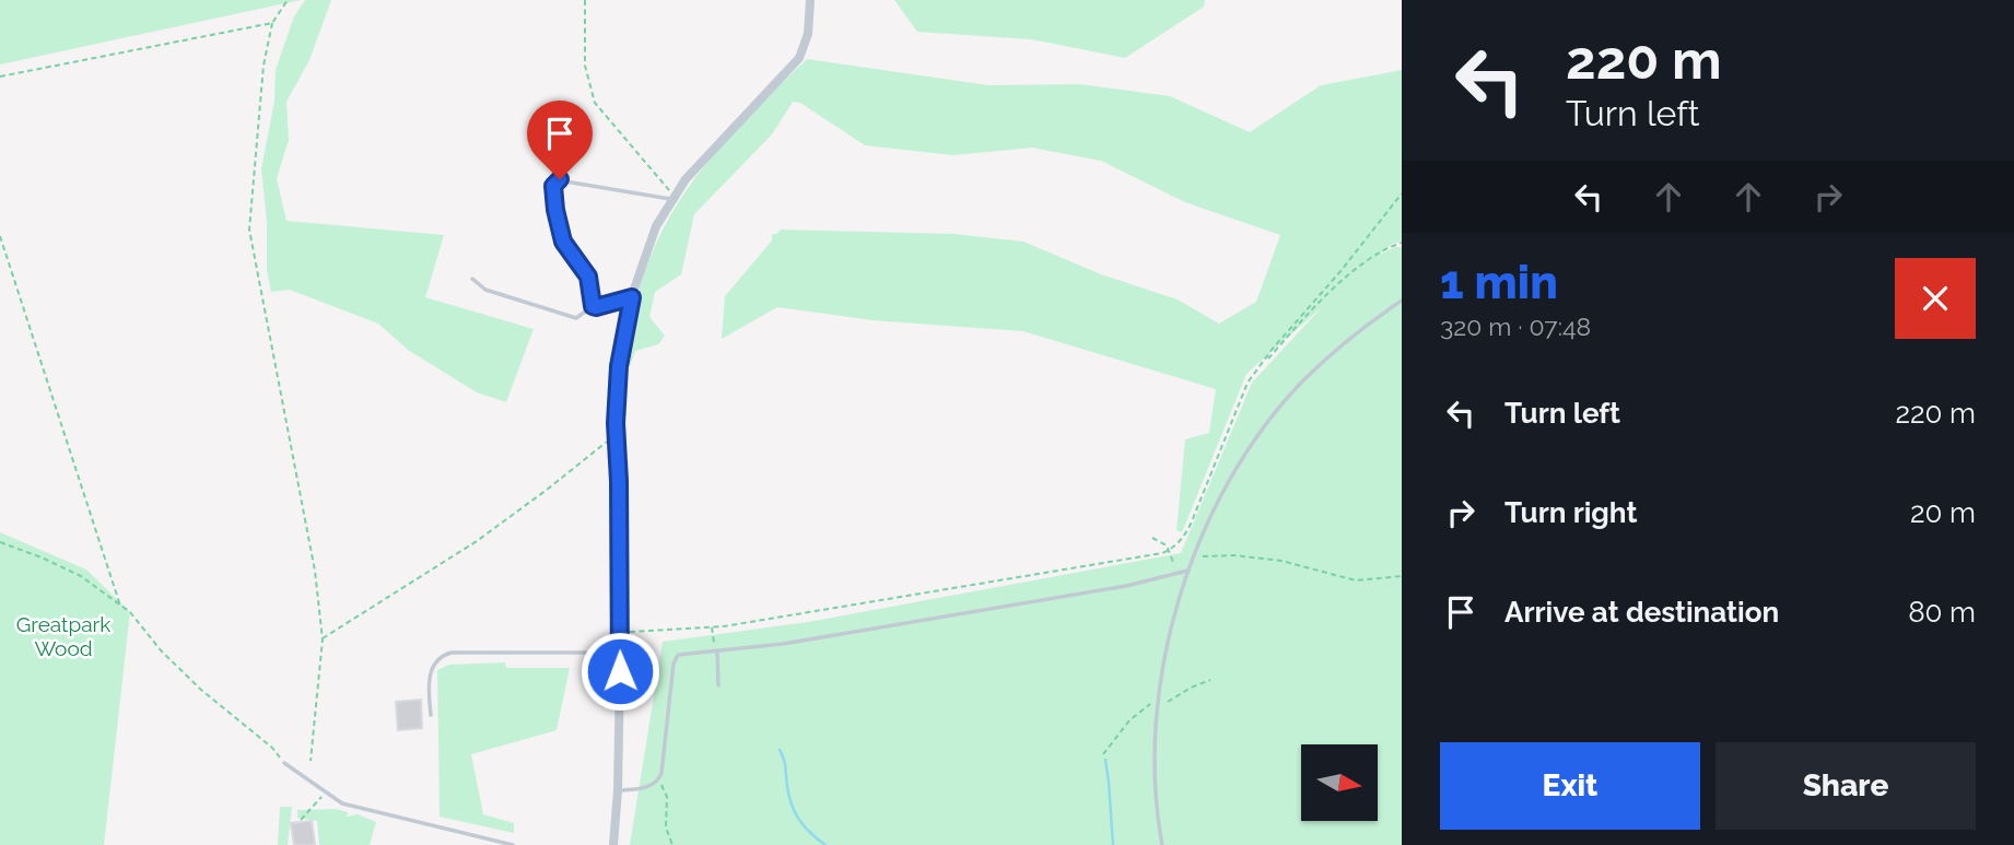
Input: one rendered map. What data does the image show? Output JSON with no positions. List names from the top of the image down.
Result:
{
  "parks": ["Greatpark Wood"],
  "north": "right",
  "page": {
    "turn": ["220 m", "Turn left"],
    "heading": ["1 min", "320 m · 07:48"],
    "list": [
      {
        "name": "Turn left",
        "value": "220 m"
      },
      {
        "name": "Turn right",
        "value": "20 m"
      },
      {
        "name": "Arrive at destination",
        "value": "80 m"
      }
    ],
    "buttons": ["Exit", "Share"]
  }
}
